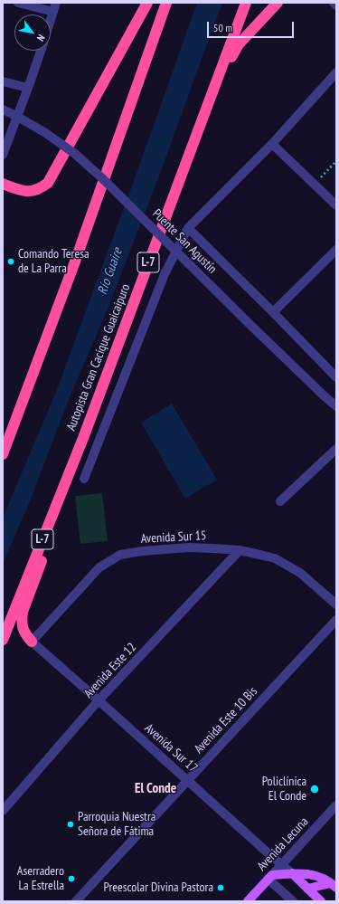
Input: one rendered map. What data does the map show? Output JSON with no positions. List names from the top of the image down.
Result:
{
  "streets": {
    "highway": ["L-7", "Autopista Gran Cacique Guaicaipuro"],
    "main road": ["Avenida Sur 17", "Avenida Lecuna"],
    "street": [
      "Puente San Agustín",
      "Avenida Sur 15",
      "Avenida Este 12",
      "Avenida Este 10 Bis"
    ]
  },
  "crossings": [
    ["Avenida Sur 15", "Avenida Este 12"],
    ["Avenida Sur 15", "Avenida Sur 17"],
    ["Avenida Este 12", "Avenida Sur 17"],
    ["Avenida Este 10 Bis", "Avenida Sur 17"],
    ["Avenida Sur 17", "Avenida Lecuna"]
  ],
  "districts": ["El Conde"],
  "water": ["Río Guaire"],
  "places": [
    "Comando Teresa de La Parra",
    "Policlínica El Conde",
    "Parroquia Nuestra Señora de Fátima",
    "Aserradero La Estrella",
    "Preescolar Divina Pastora"
  ],
  "scale_bar": "50 m",
  "north": "bottom right"
}
